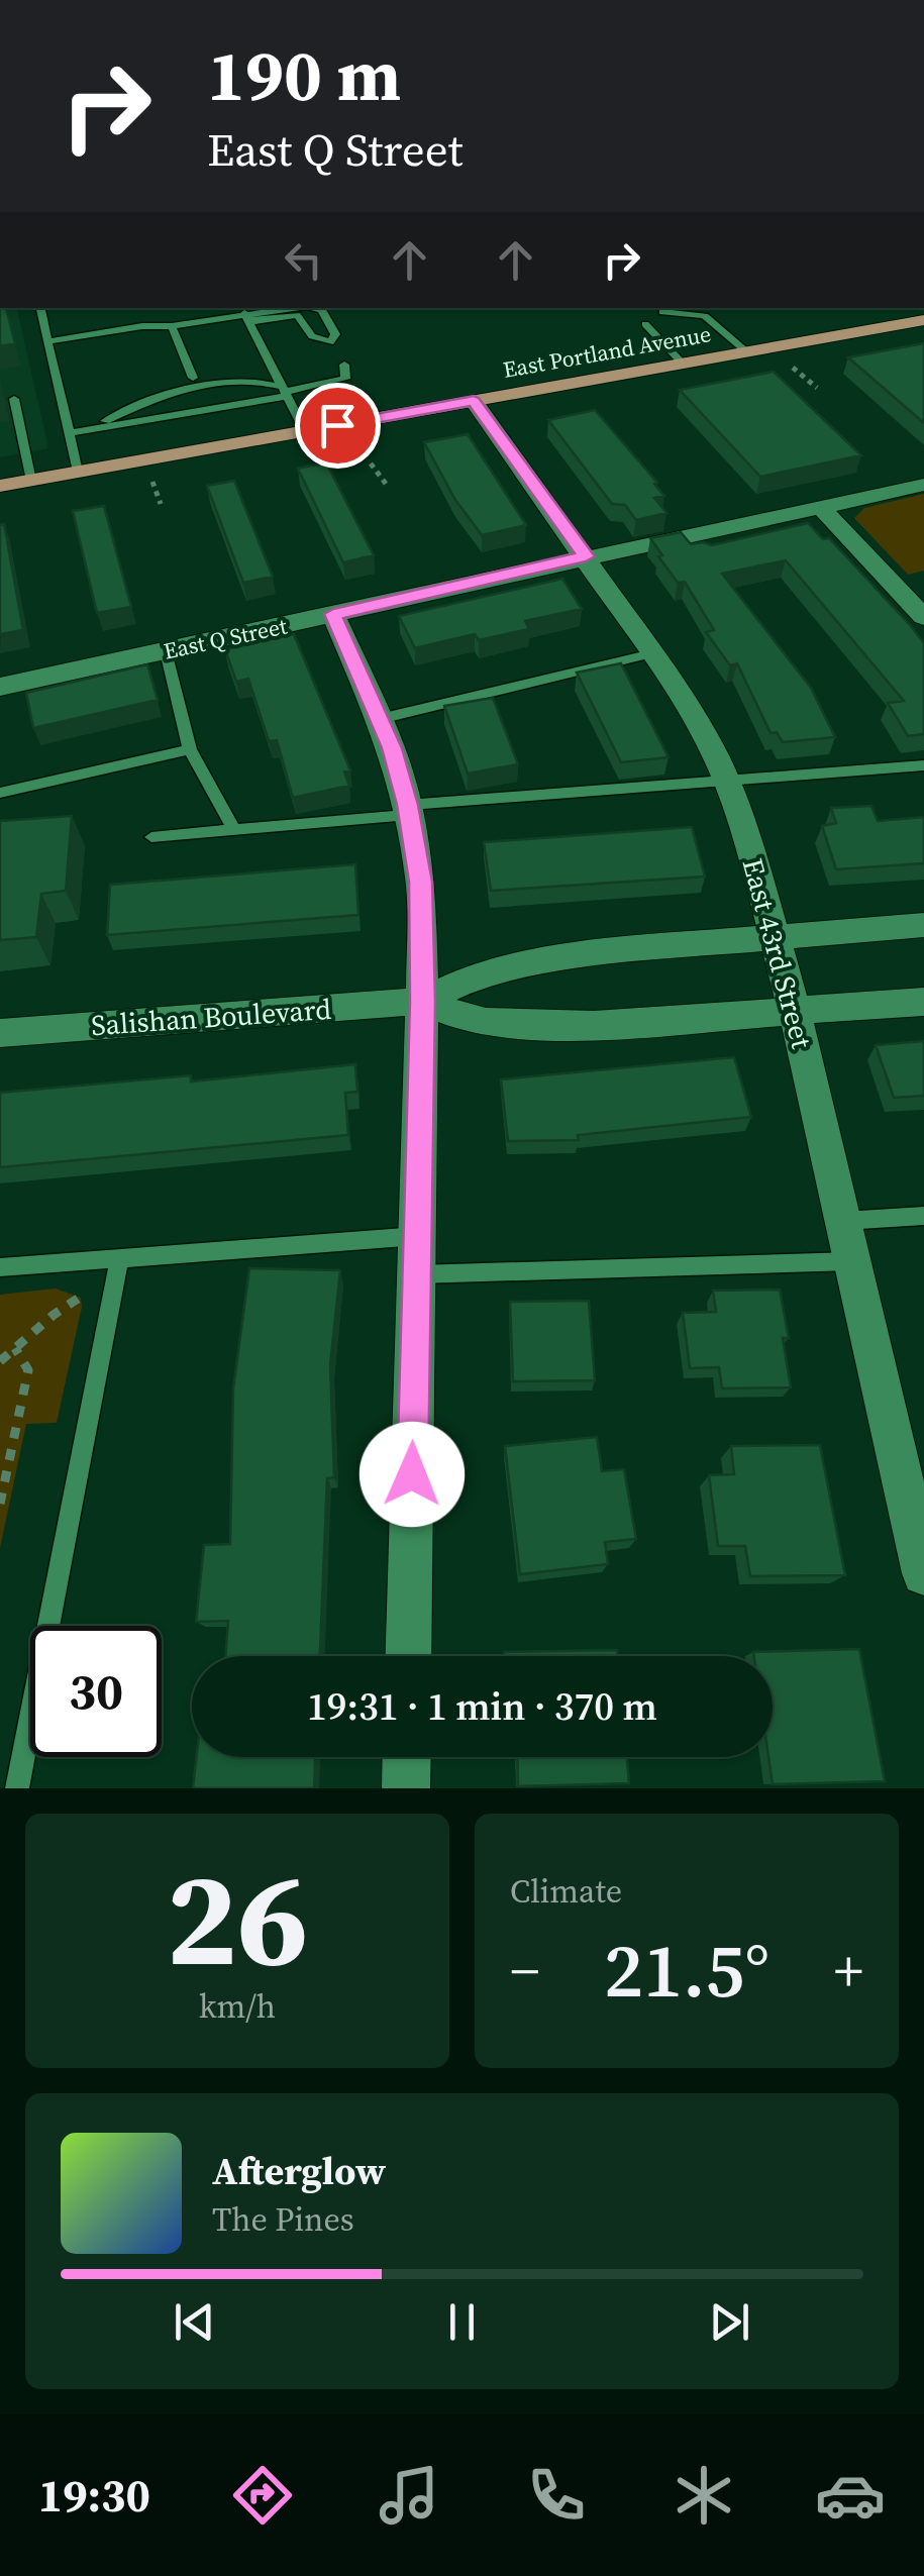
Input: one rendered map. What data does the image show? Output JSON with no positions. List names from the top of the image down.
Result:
{
  "streets": {
    "main road": ["East Portland Avenue"],
    "street": ["East Q Street", "East 43rd Street", "Salishan Boulevard"]
  },
  "crossings": [
    ["East Portland Avenue", "East 43rd Street"],
    ["East Q Street", "East 43rd Street"],
    ["East 43rd Street", "Salishan Boulevard"]
  ],
  "page": {
    "turn": ["190 m", "East Q Street"],
    "limit": "30",
    "trip": "19:31 · 1 min · 370 m",
    "tile": [
      ["26", "km/h"],
      "Climate"
    ],
    "heat": ["−", "21.5°", "+"],
    "song": ["Afterglow", "The Pines"],
    "tabs": "19:30"
  }
}
